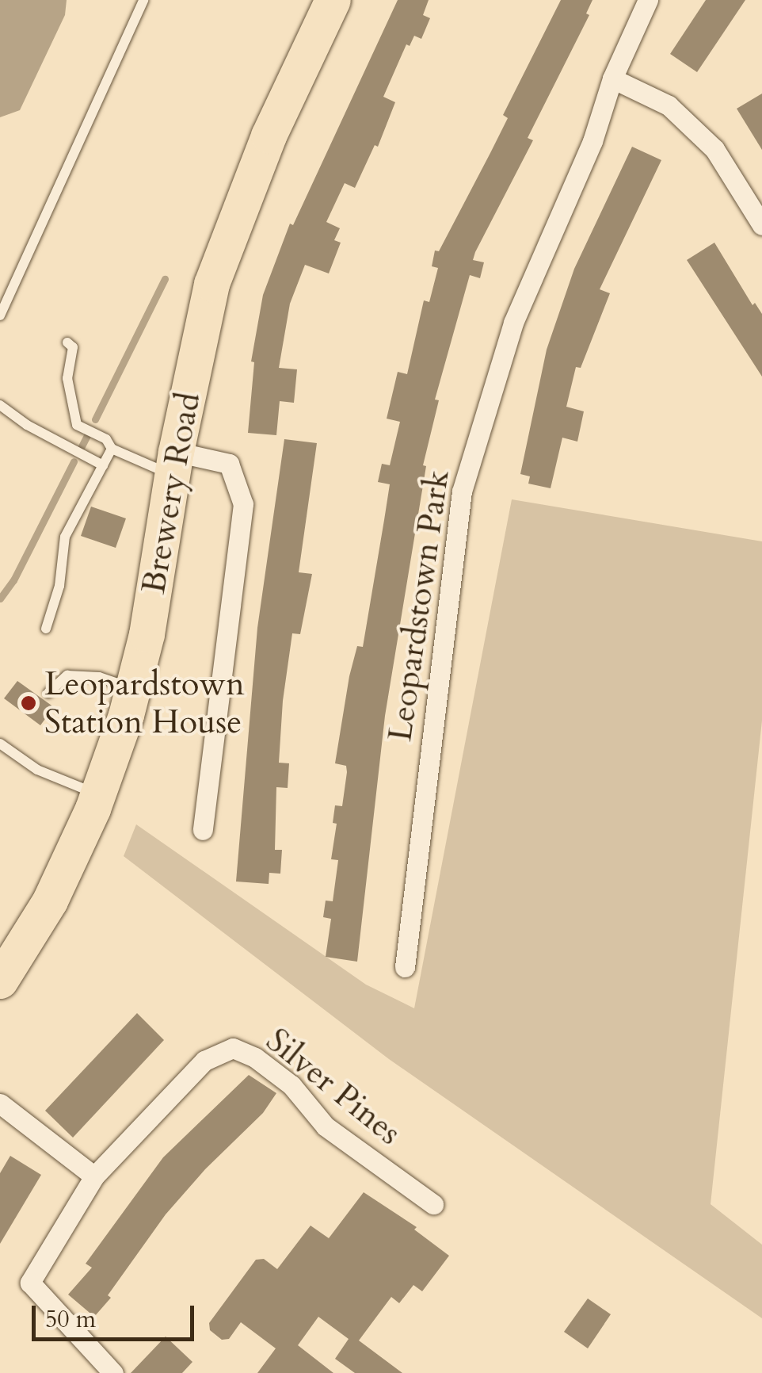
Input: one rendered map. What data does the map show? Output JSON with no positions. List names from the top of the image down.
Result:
{
  "streets": {
    "highway": ["Brewery Road"],
    "street": ["Leopardstown Park", "Silver Pines"]
  },
  "places": ["Leopardstown Station House"],
  "scale_bar": "50 m"
}
